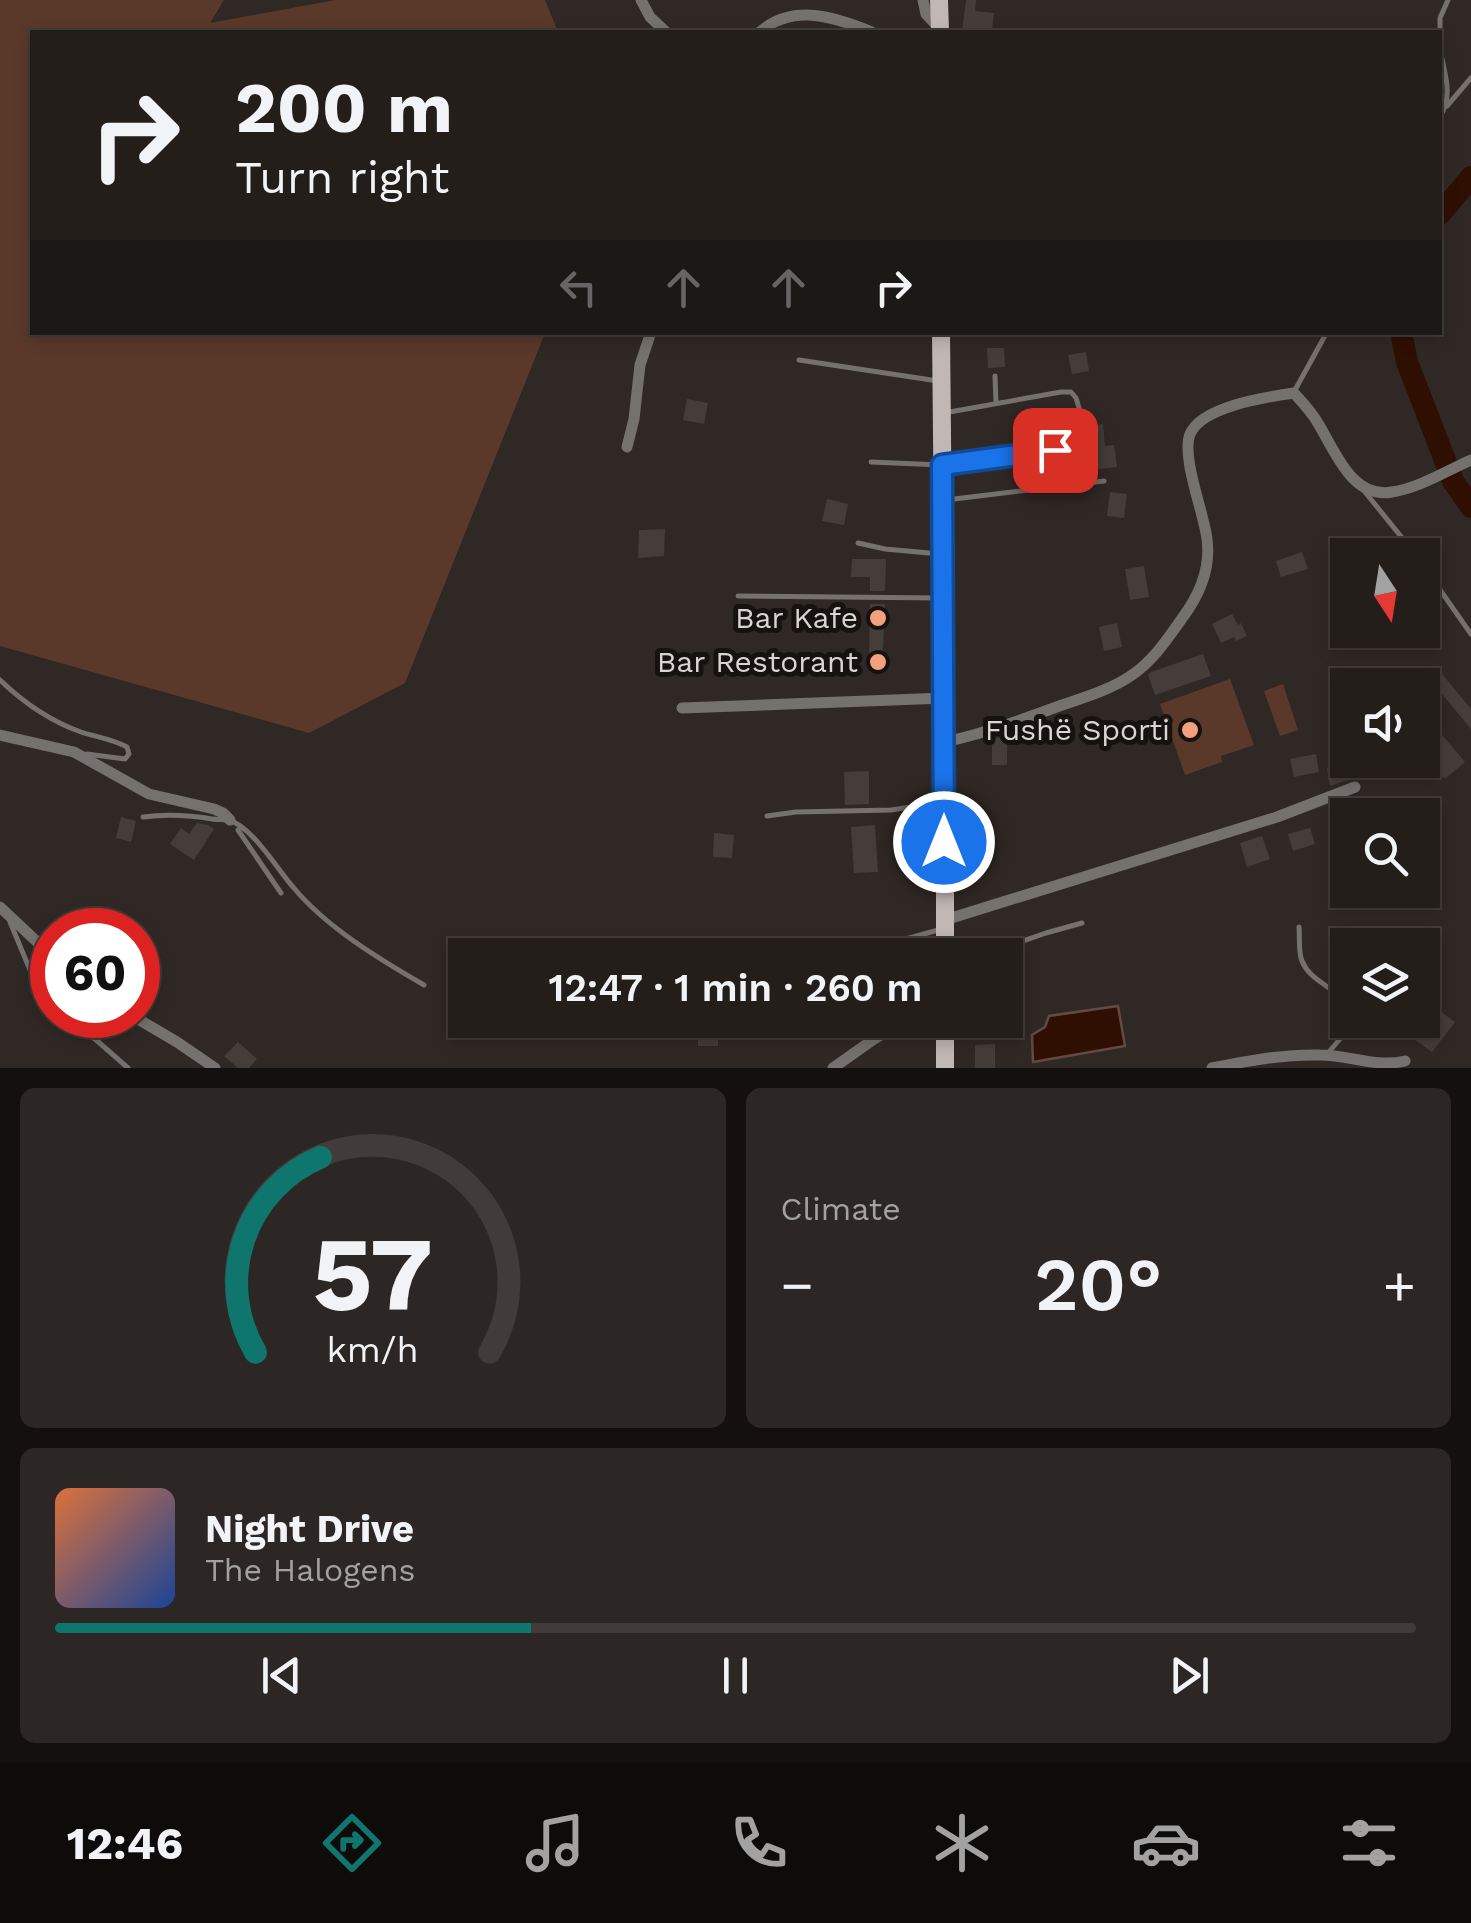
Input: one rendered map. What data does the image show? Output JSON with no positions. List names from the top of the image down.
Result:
{
  "places": ["Bar Kafe", "Bar Restorant", "Fushë Sporti"],
  "north": "bottom",
  "page": {
    "turn": ["200 m", "Turn right"],
    "limit": "60",
    "trip": "12:47 · 1 min · 260 m",
    "tile": "Climate",
    "heat": ["−", "20°", "+"],
    "song": ["Night Drive", "The Halogens"],
    "tabs": "12:46",
    "gauge": ["57", "km/h"]
  }
}
